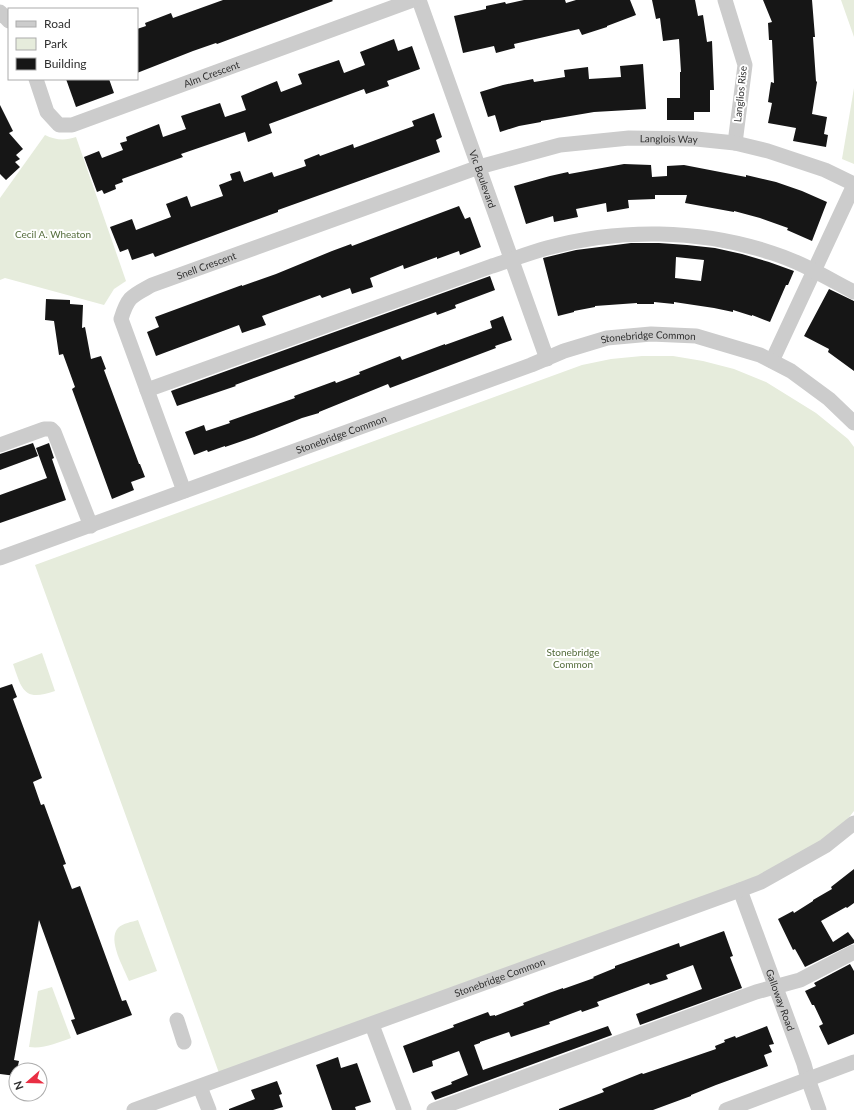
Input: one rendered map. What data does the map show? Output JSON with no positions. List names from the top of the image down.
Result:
{
  "streets": {
    "street": [
      "Alm Crescent",
      "Langlios Rise",
      "Langlois Way",
      "Vic Boulevard",
      "Snell Crescent",
      "Stonebridge Common",
      "Galloway Road"
    ]
  },
  "crossings": [
    ["Langlios Rise", "Langlois Way"],
    ["Langlois Way", "Vic Boulevard"],
    ["Langlois Way", "Snell Crescent"],
    ["Langlois Way", "Stonebridge Common"],
    ["Vic Boulevard", "Snell Crescent"],
    ["Vic Boulevard", "Stonebridge Common"],
    ["Snell Crescent", "Stonebridge Common"],
    ["Stonebridge Common", "Galloway Road"]
  ],
  "parks": ["Cecil A. Wheaton", "Stonebridge Common"],
  "legend": ["Road", "Park", "Building"],
  "north": "left"
}
